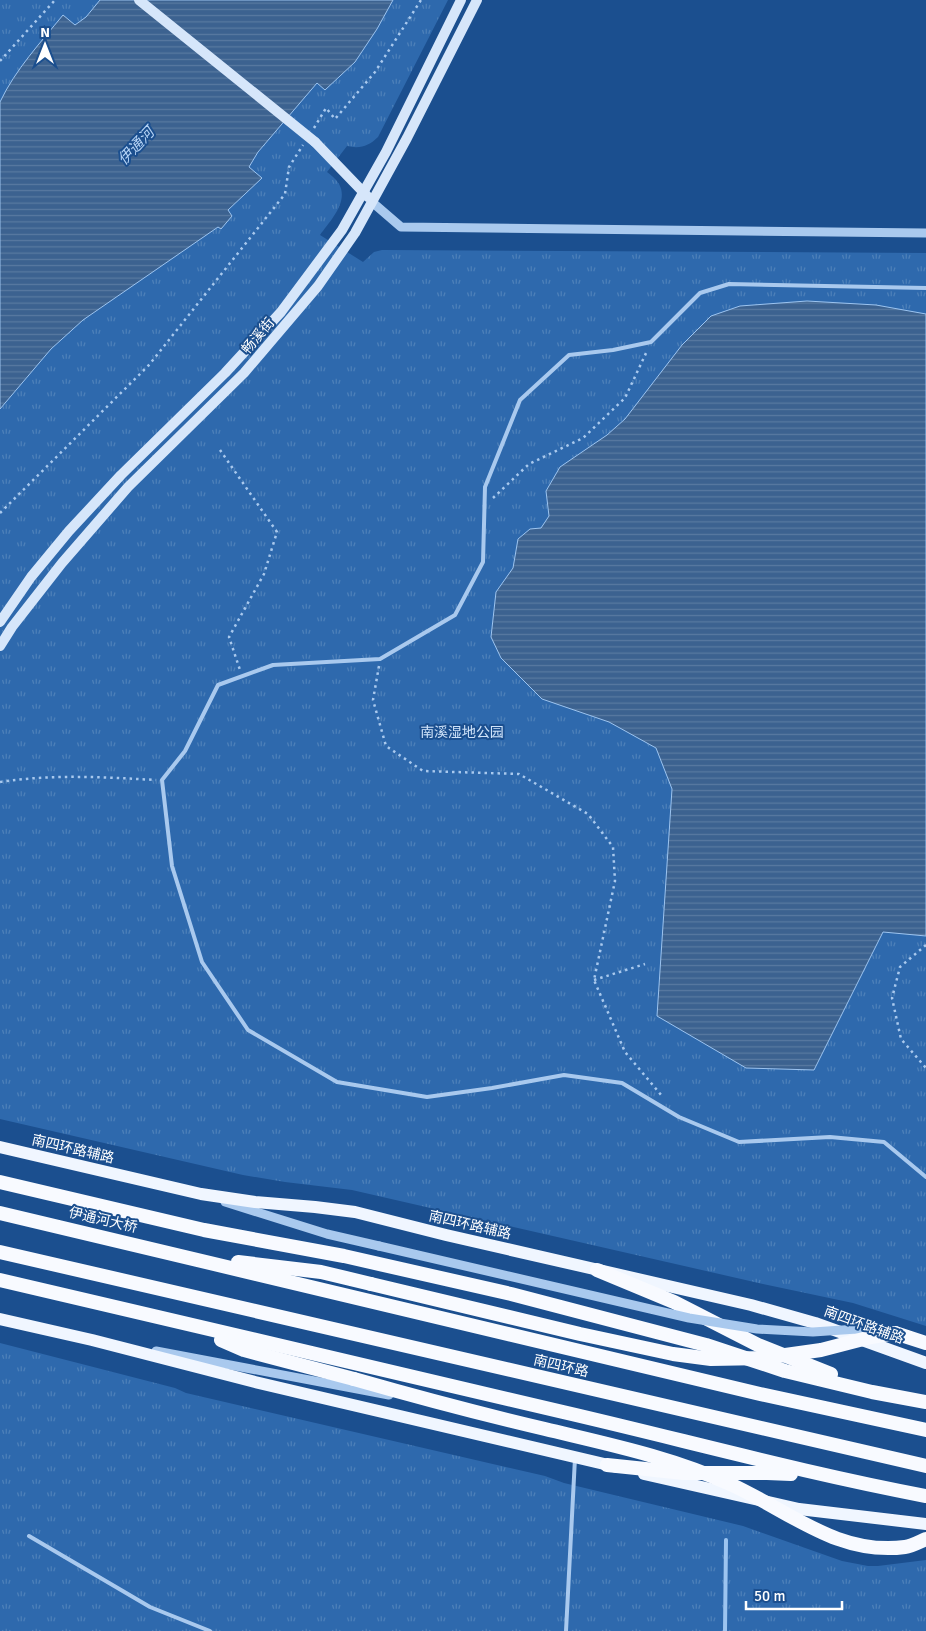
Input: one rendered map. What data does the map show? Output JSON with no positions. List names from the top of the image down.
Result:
{
  "streets": {
    "highway": ["伊通河大桥", "南四环路"],
    "main road": ["畅溪街", "南四环路辅路"]
  },
  "crossings": [
    ["伊通河大桥", "南四环路"]
  ],
  "water": ["伊通河"],
  "parks": ["南溪湿地公园"],
  "scale_bar": "50 m",
  "north": "top"
}
